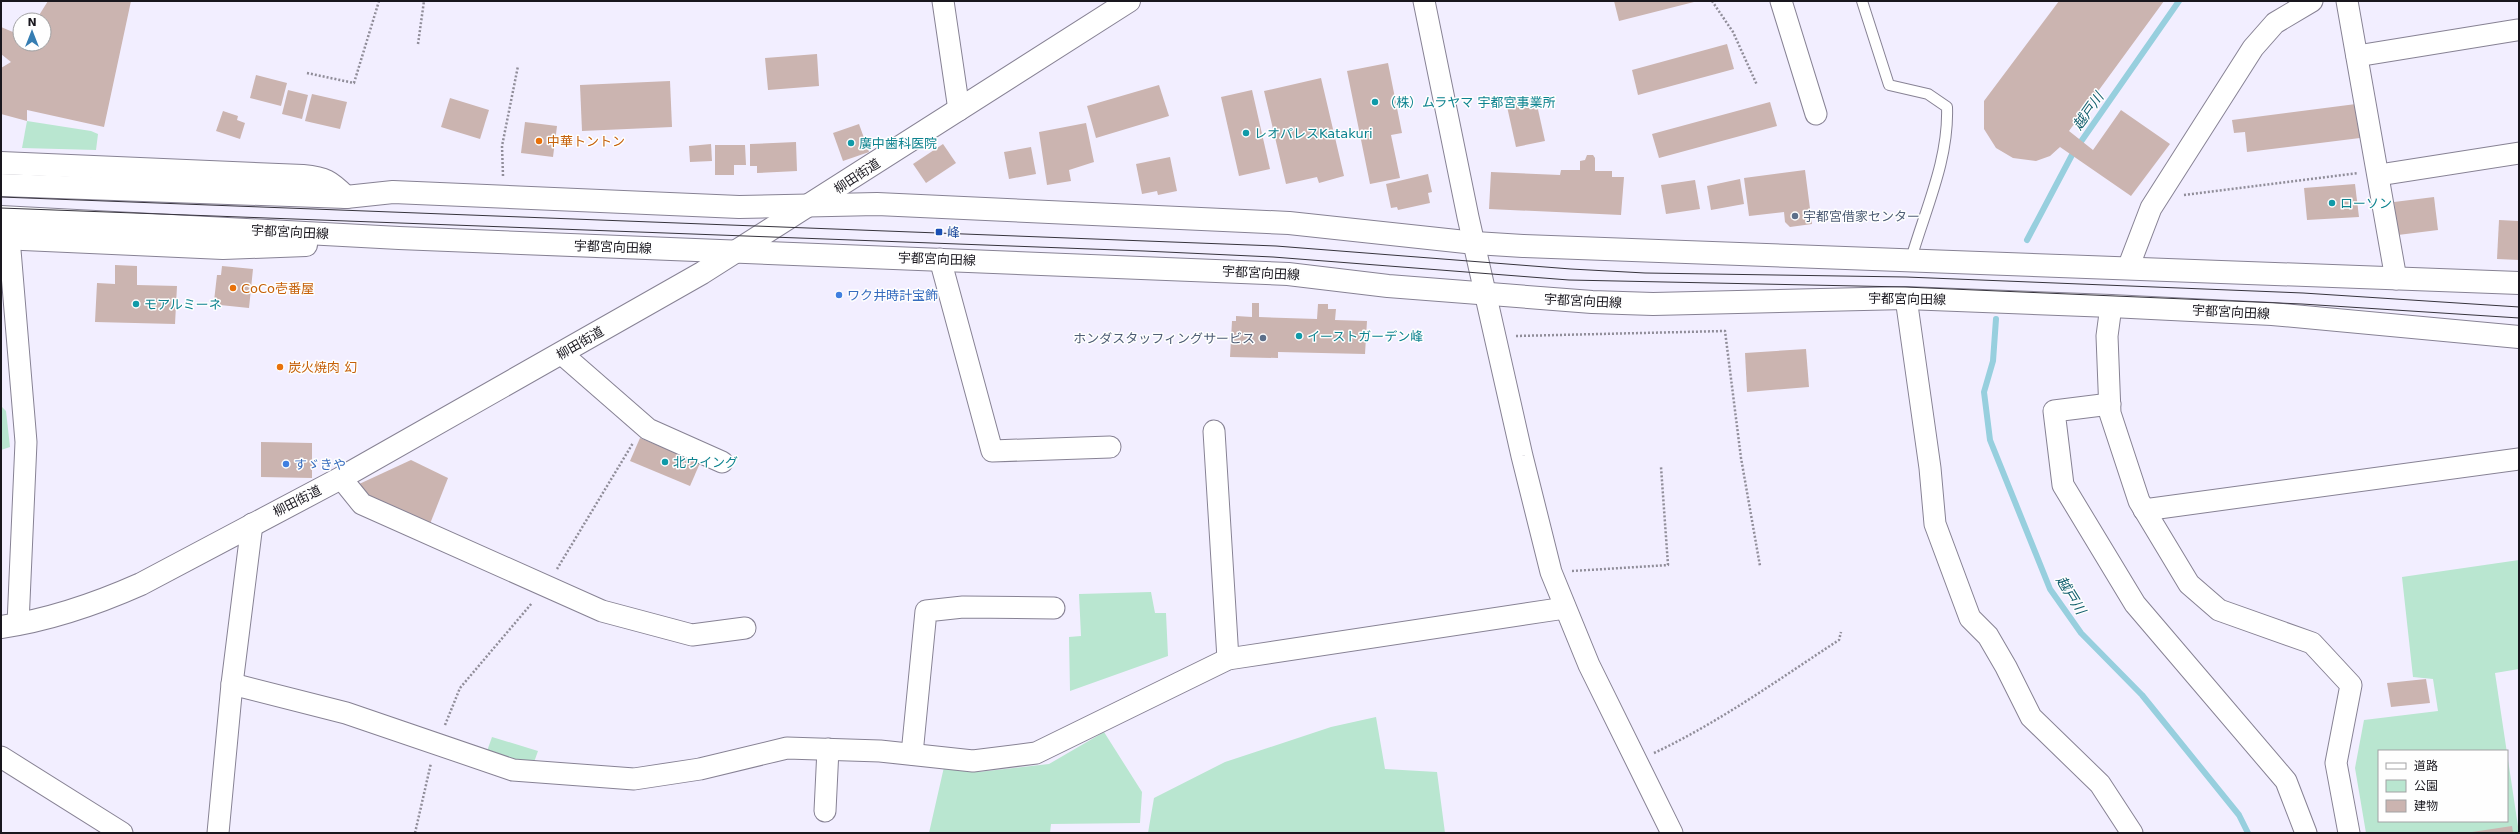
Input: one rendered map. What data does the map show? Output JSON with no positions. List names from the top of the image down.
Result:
{
  "streets": {
    "main road": ["柳田街道", "宇都宮向田線"]
  },
  "crossings": [
    ["柳田街道", "宇都宮向田線"]
  ],
  "water": ["越戸川"],
  "places": {
    "other": [
      "（株）ムラヤマ 宇都宮事業所",
      "レオパレスKatakuri",
      "中華トントン",
      "廣中歯科医院",
      "ローソン",
      "宇都宮借家センター",
      "CoCo壱番屋",
      "ワク井時計宝飾",
      "モアルミーネ",
      "イーストガーデン峰",
      "ホンダスタッフィングサービス",
      "炭火焼肉 幻",
      "北ウイング",
      "すゞきや"
    ],
    "transit": ["峰"]
  },
  "legend": ["道路", "公園", "建物"],
  "north": "top"
}
